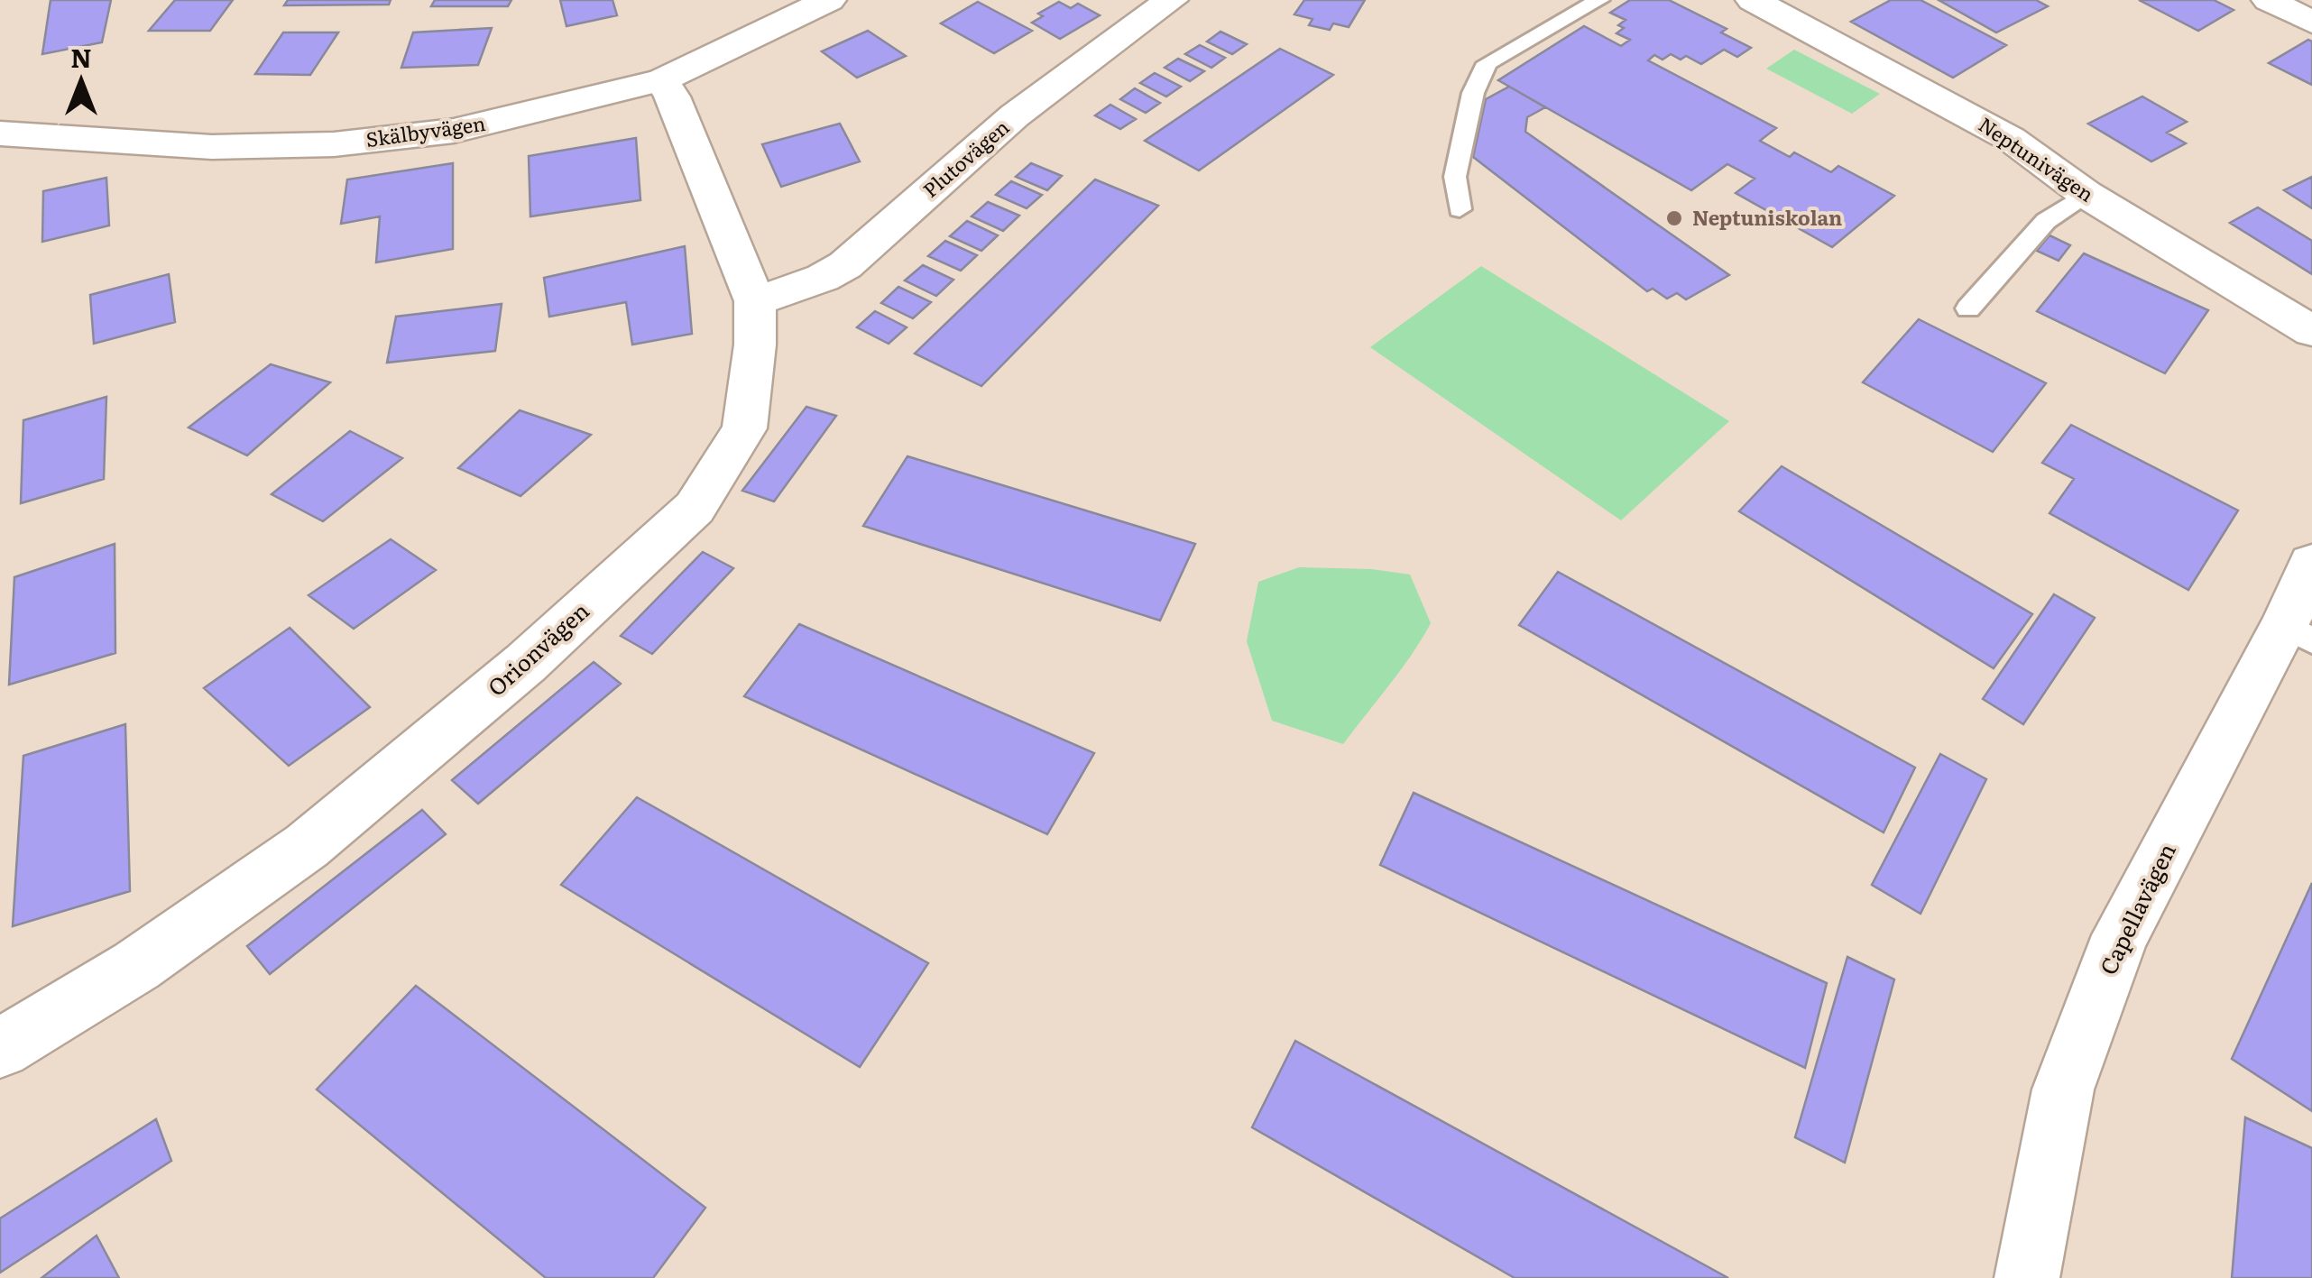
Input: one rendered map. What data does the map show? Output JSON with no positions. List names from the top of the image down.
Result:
{
  "streets": {
    "street": [
      "Skälbyvägen",
      "Plutovägen",
      "Neptunivägen",
      "Orionvägen",
      "Capellavägen"
    ]
  },
  "crossings": [
    ["Skälbyvägen", "Orionvägen"],
    ["Plutovägen", "Orionvägen"]
  ],
  "places": ["Neptuniskolan"],
  "north": "top"
}
